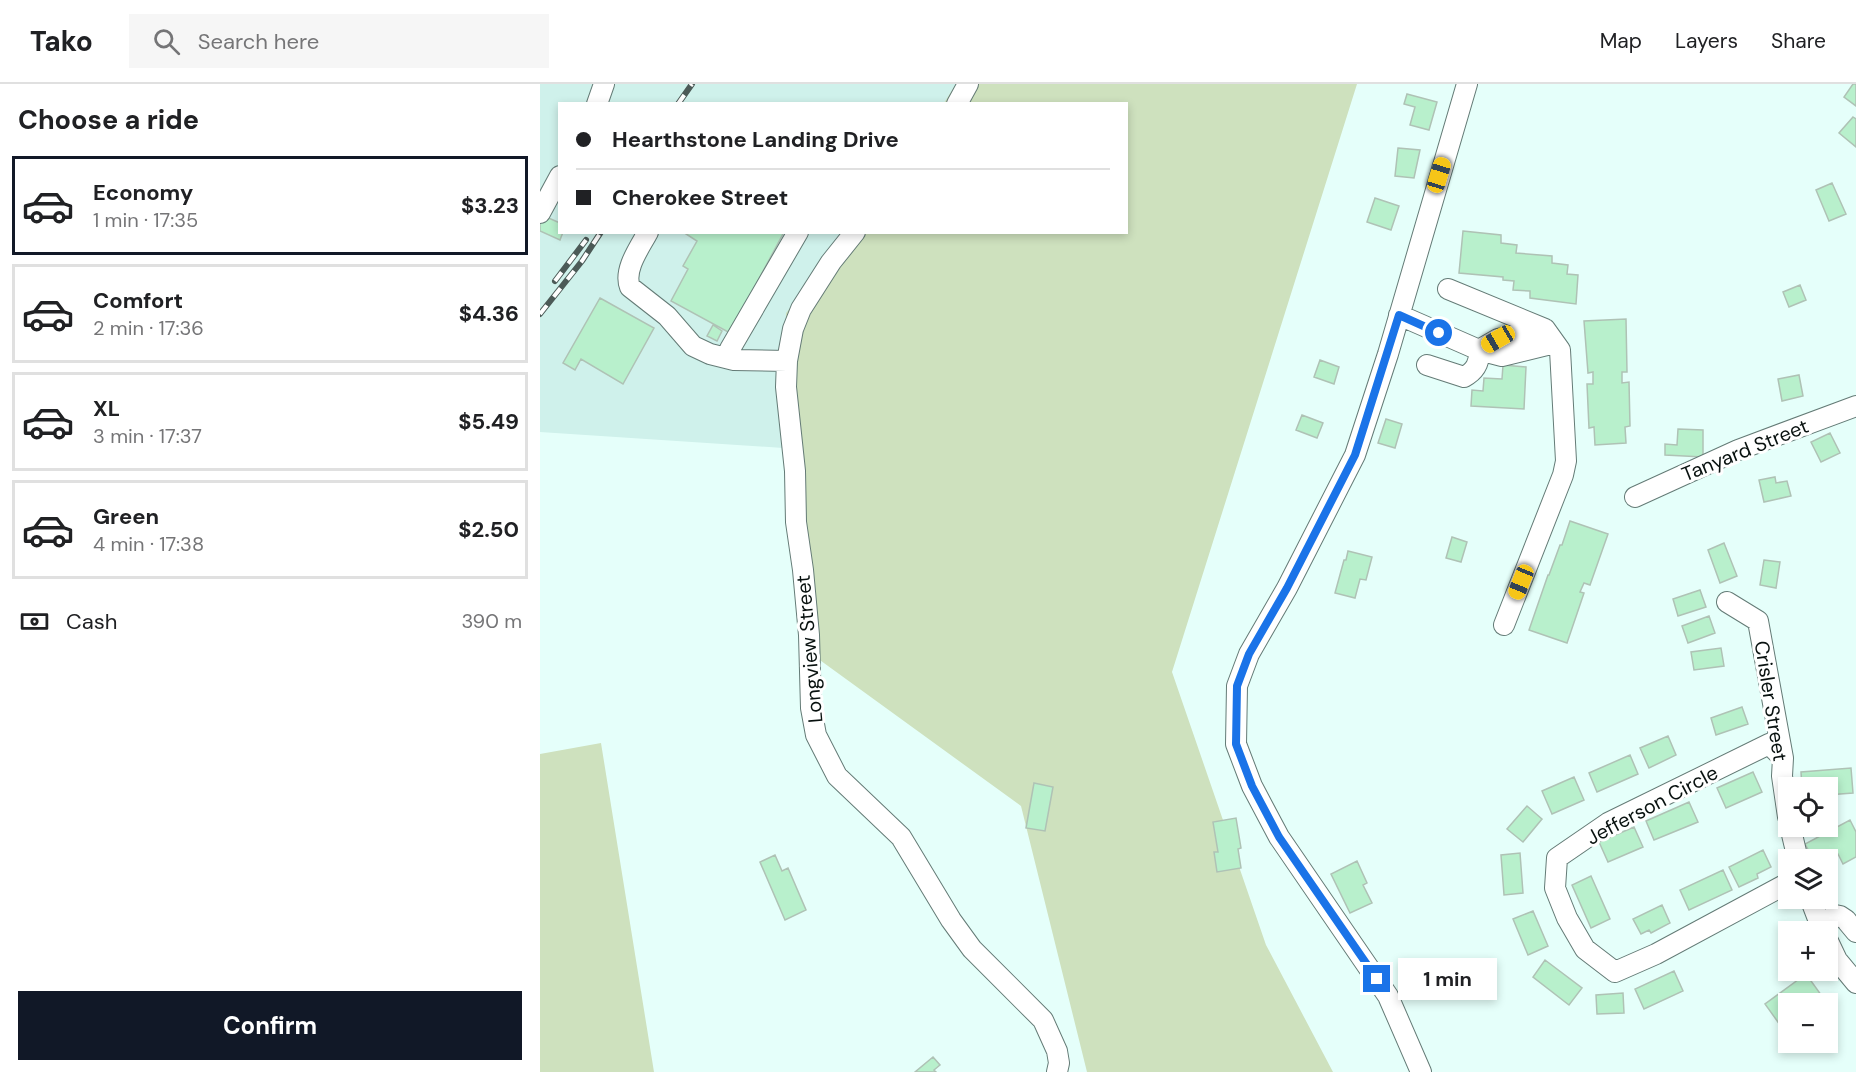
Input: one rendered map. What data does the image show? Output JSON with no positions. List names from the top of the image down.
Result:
{
  "streets": {
    "street": [
      "Tanyard Street",
      "Longview Street",
      "Crisler Street",
      "Jefferson Circle"
    ]
  },
  "crossings": [
    ["Crisler Street", "Jefferson Circle"]
  ],
  "page": {
    "header": "Tako",
    "search": "Search here",
    "nav": ["Map", "Layers", "Share"],
    "heading": "Choose a ride",
    "banner": ["Hearthstone Landing Drive", "Cherokee Street"],
    "list": [
      {
        "name": "Economy",
        "note": "1 min · 17:35",
        "value": "$3.23"
      },
      {
        "name": "Comfort",
        "note": "2 min · 17:36",
        "value": "$4.36"
      },
      {
        "name": "XL",
        "note": "3 min · 17:37",
        "value": "$5.49"
      },
      {
        "name": "Green",
        "note": "4 min · 17:38",
        "value": "$2.50"
      }
    ],
    "pay": ["Cash", "390 m"],
    "map_buttons": ["+", "−"],
    "bubble": "1 min",
    "buttons": "Confirm"
  }
}
